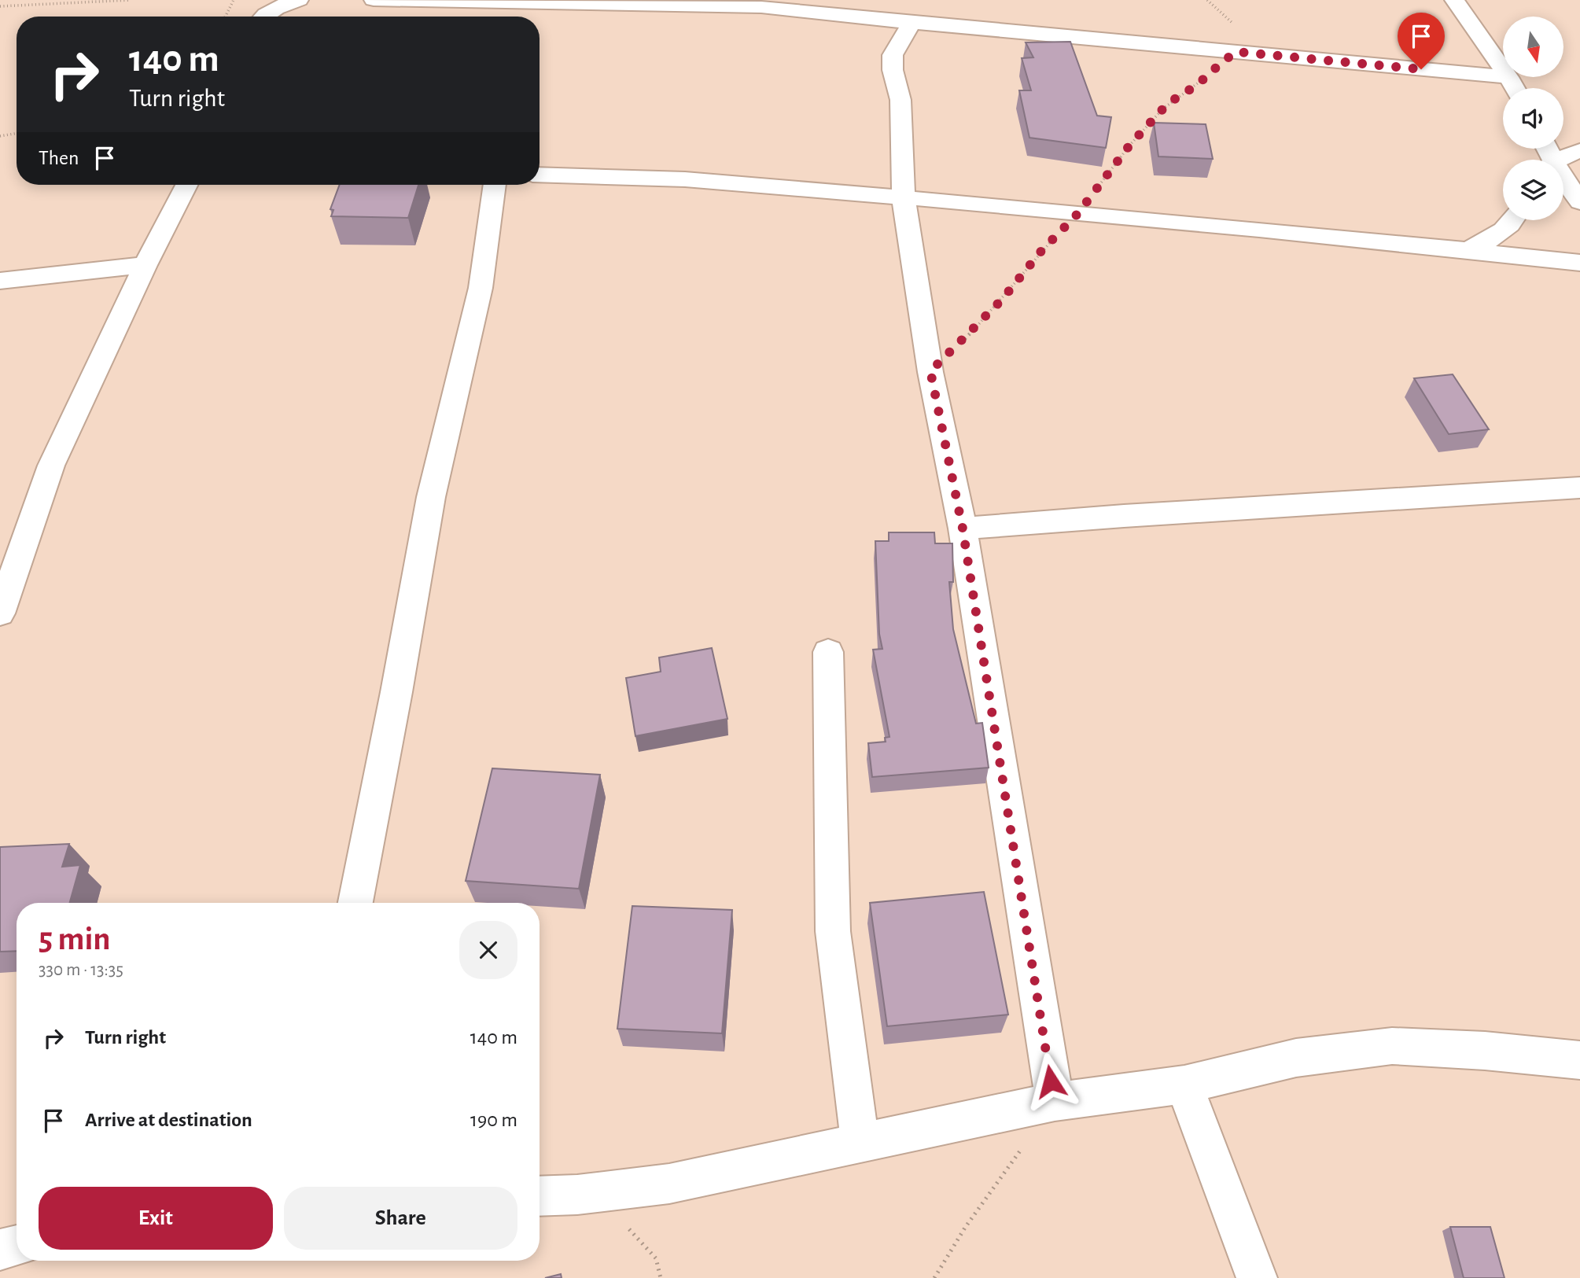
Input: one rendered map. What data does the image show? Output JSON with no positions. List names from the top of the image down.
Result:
{
  "north": "bottom",
  "page": {
    "turn": ["140 m", "Turn right"],
    "then": "Then",
    "heading": ["5 min", "330 m · 13:35"],
    "list": [
      {
        "name": "Turn right",
        "value": "140 m"
      },
      {
        "name": "Arrive at destination",
        "value": "190 m"
      }
    ],
    "buttons": ["Exit", "Share"]
  }
}
